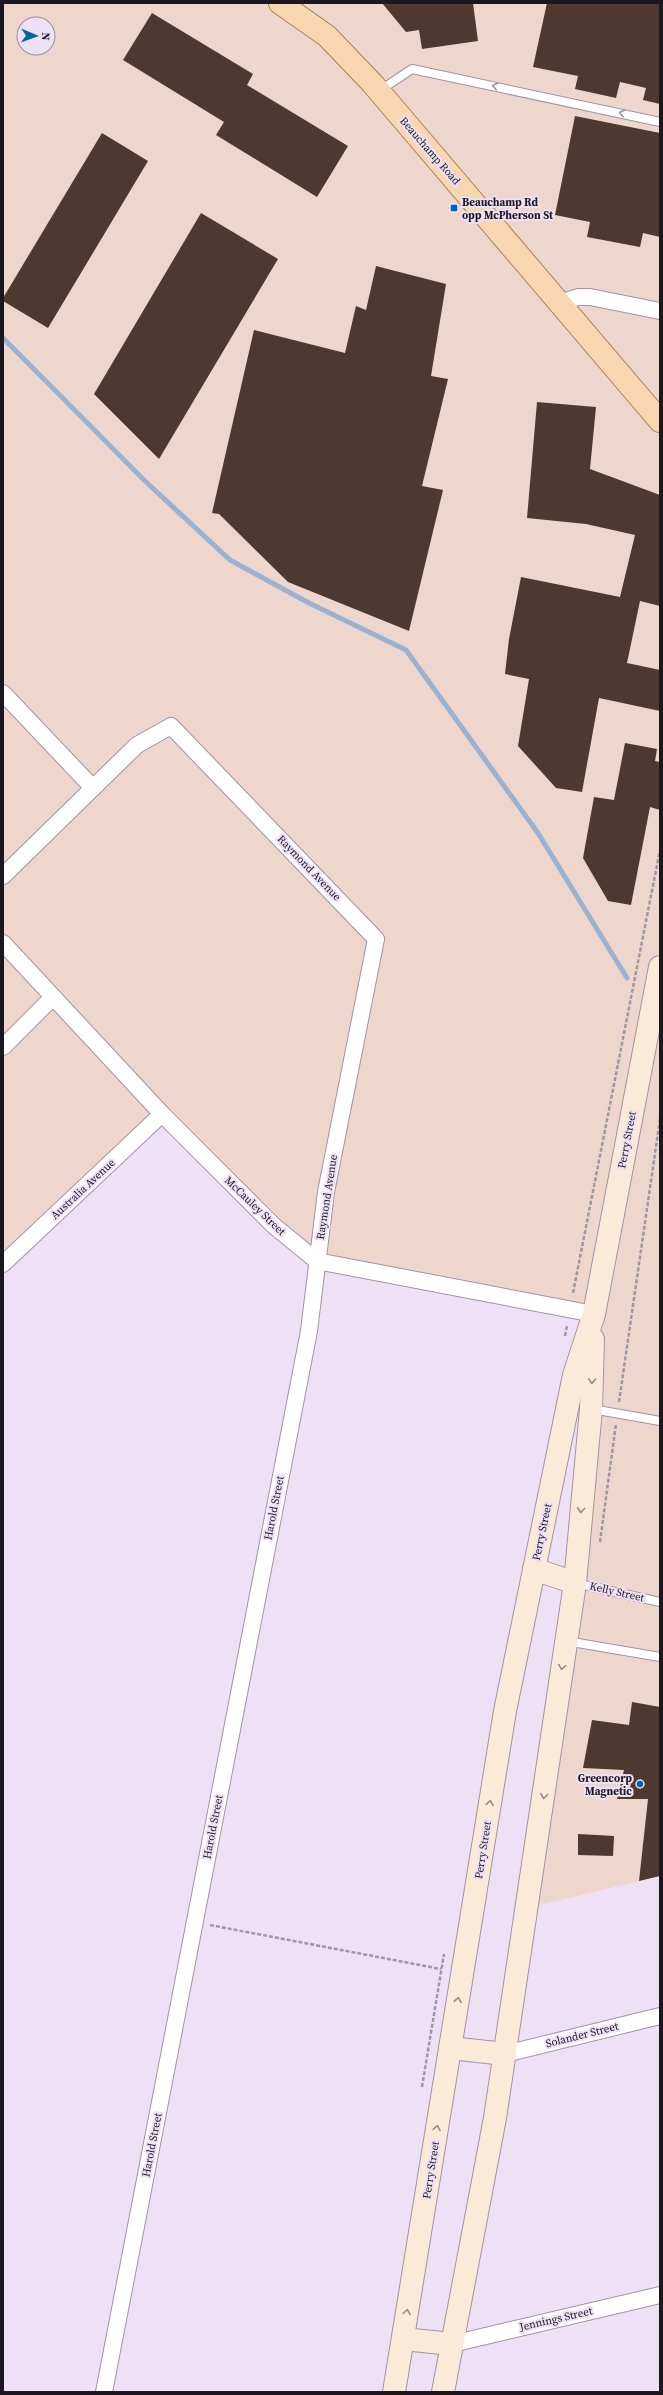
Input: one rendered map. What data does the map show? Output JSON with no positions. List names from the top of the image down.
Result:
{
  "streets": {
    "main road": ["Beauchamp Road"],
    "street": [
      "Raymond Avenue",
      "Perry Street",
      "Australia Avenue",
      "McCauley Street",
      "Harold Street",
      "Solander Street",
      "Jennings Street"
    ],
    "lane": ["Kelly Street"]
  },
  "crossings": [
    ["Raymond Avenue", "McCauley Street"],
    ["Raymond Avenue", "Harold Street"],
    ["Perry Street", "McCauley Street"],
    ["Perry Street", "Kelly Street"],
    ["Perry Street", "Solander Street"],
    ["Perry Street", "Jennings Street"],
    ["Australia Avenue", "McCauley Street"],
    ["McCauley Street", "Harold Street"]
  ],
  "places": {
    "transit": ["Beauchamp Rd opp McPherson St"],
    "other": ["Greencorp Magnetic"]
  },
  "north": "right"
}
